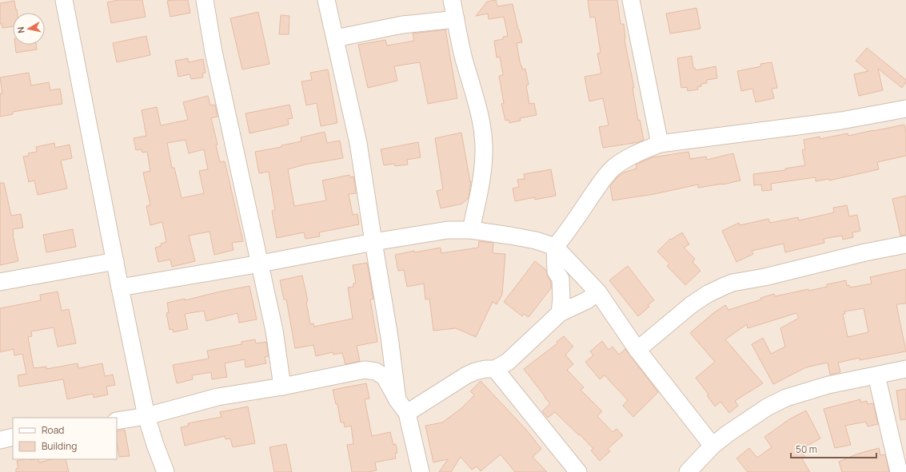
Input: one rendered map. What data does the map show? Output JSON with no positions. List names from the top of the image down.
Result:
{
  "legend": ["Road", "Building"],
  "scale_bar": "50 m",
  "north": "left"
}
